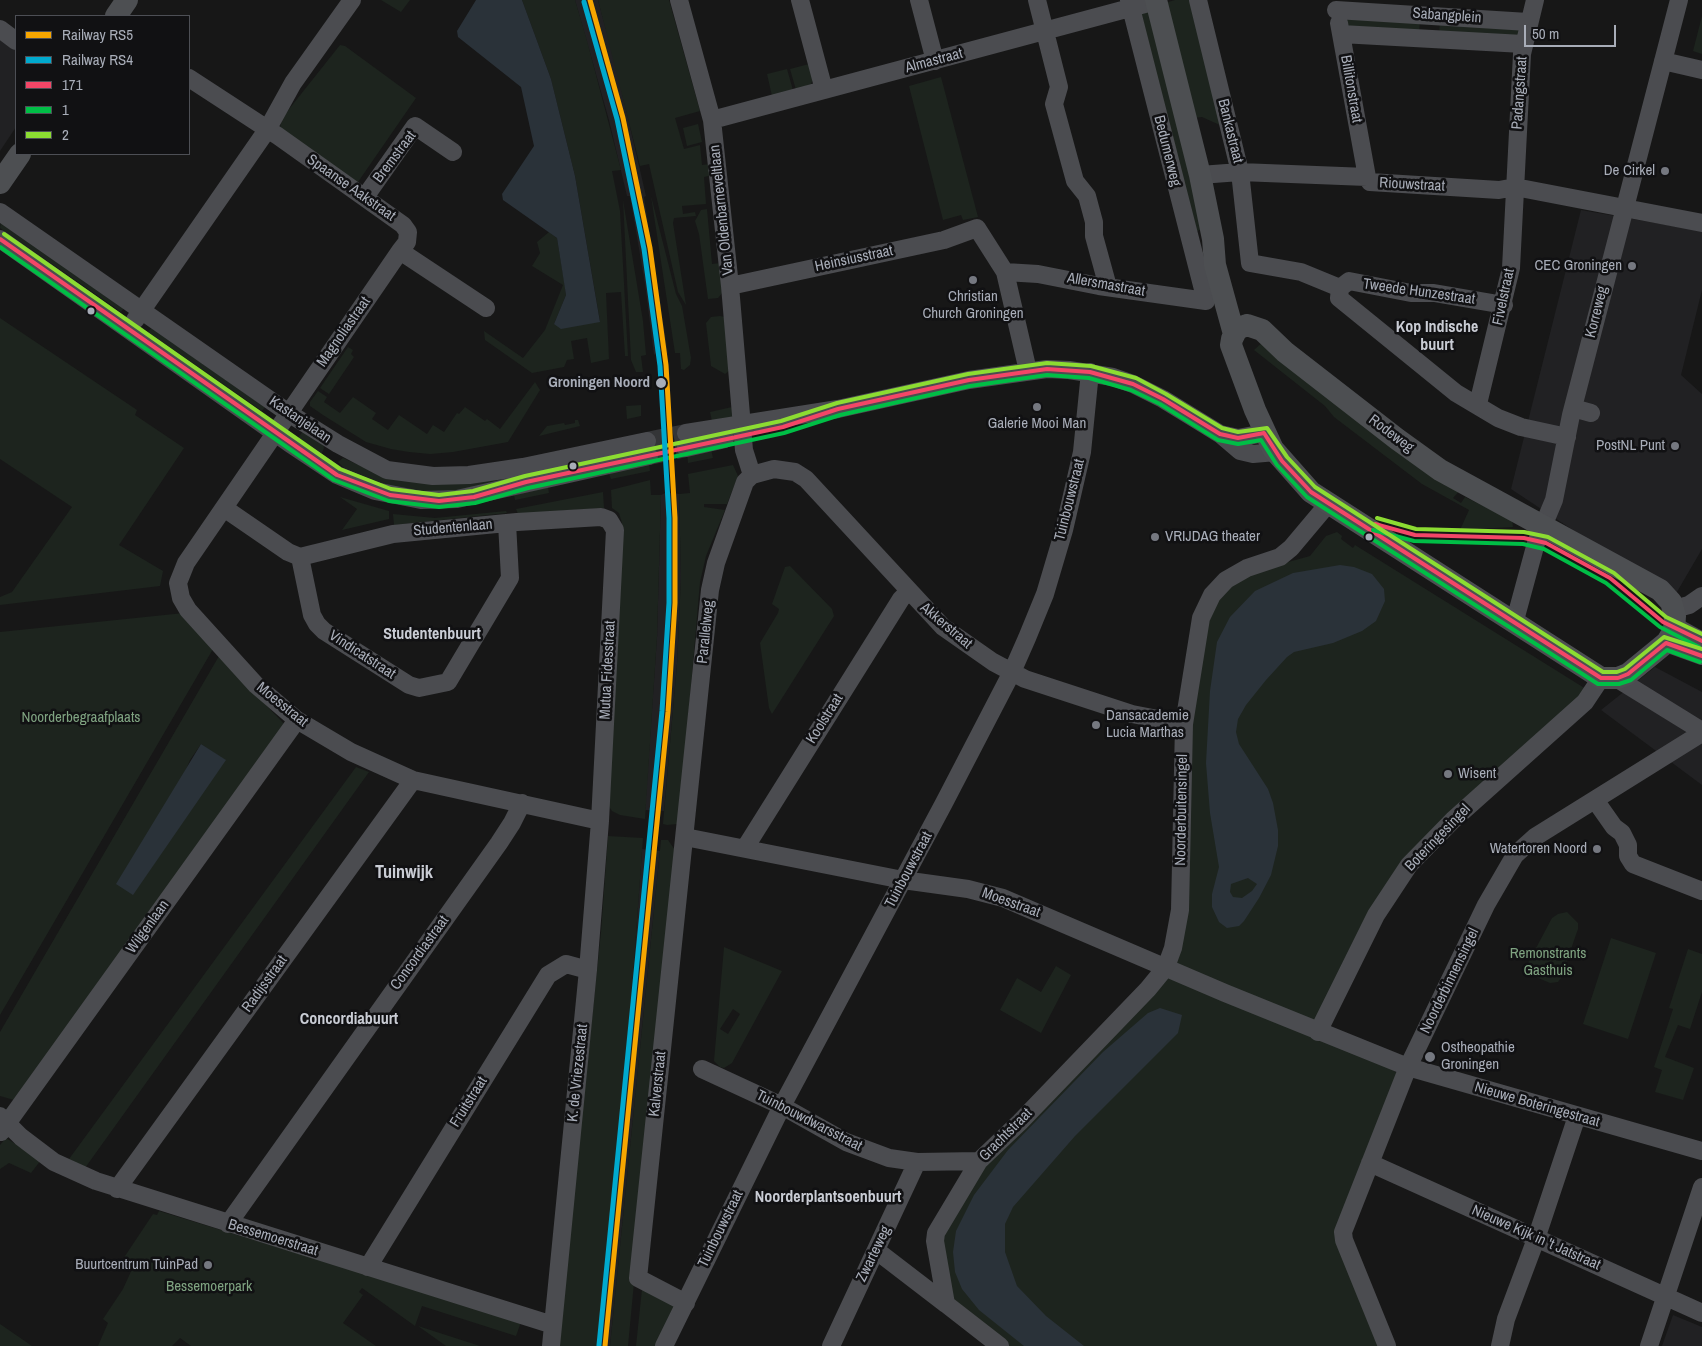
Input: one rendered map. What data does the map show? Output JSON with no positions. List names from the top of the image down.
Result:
{
  "streets": {
    "main road": ["Bedumerweg", "Rodeweg", "Boteringesingel"],
    "street": [
      "Sabangplein",
      "Almastraat",
      "Billitonstraat",
      "Padangstraat",
      "Bankastraat",
      "Bremstraat",
      "Riouwstraat",
      "Spaanse Aakstraat",
      "Van Oldenbarneveltlaan",
      "Heinsiusstraat",
      "Allersmastraat",
      "Tweede Hunzestraat",
      "Fivelstraat",
      "Korreweg",
      "Magnoliastraat",
      "Kastanjelaan",
      "Tuinbouwstraat",
      "Studentenlaan",
      "Akkerstraat",
      "Parallelweg",
      "Vindicatstraat",
      "Mutua Fidesstraat",
      "Moesstraat",
      "Koolstraat",
      "Noorderbuitensingel",
      "Wilgenlaan",
      "Concordiastraat",
      "Noorderbinnensingel",
      "Radijsstraat",
      "K. de Vriezestraat",
      "Kalverstraat",
      "Fruitstraat",
      "Nieuwe Boteringestraat",
      "Tuinbouwdwarsstraat",
      "Grachtstraat",
      "Bessemoerstraat",
      "Nieuwe Kijk in 't Jatstraat",
      "Zwarteweg"
    ]
  },
  "crossings": [
    ["Sabangplein", "Billitonstraat"],
    ["Sabangplein", "Padangstraat"],
    ["Almastraat", "Bedumerweg"],
    ["Almastraat", "Van Oldenbarneveltlaan"],
    ["Billitonstraat", "Riouwstraat"],
    ["Padangstraat", "Riouwstraat"],
    ["Padangstraat", "Fivelstraat"],
    ["Bankastraat", "Riouwstraat"],
    ["Bankastraat", "Tweede Hunzestraat"],
    ["Bedumerweg", "Riouwstraat"],
    ["Bedumerweg", "Allersmastraat"],
    ["Bedumerweg", "Korreweg"],
    ["Bedumerweg", "Rodeweg"],
    ["Bedumerweg", "Noorderbuitensingel"],
    ["Bedumerweg", "Boteringesingel"],
    ["Bremstraat", "Spaanse Aakstraat"],
    ["Riouwstraat", "Fivelstraat"],
    ["Riouwstraat", "Korreweg"],
    ["Spaanse Aakstraat", "Magnoliastraat"],
    ["Van Oldenbarneveltlaan", "Heinsiusstraat"],
    ["Heinsiusstraat", "Allersmastraat"],
    ["Tweede Hunzestraat", "Fivelstraat"],
    ["Korreweg", "Rodeweg"],
    ["Magnoliastraat", "Kastanjelaan"],
    ["Magnoliastraat", "Moesstraat"],
    ["Kastanjelaan", "Moesstraat"],
    ["Rodeweg", "Boteringesingel"],
    ["Tuinbouwstraat", "Akkerstraat"],
    ["Tuinbouwstraat", "Moesstraat"],
    ["Tuinbouwstraat", "Kalverstraat"],
    ["Tuinbouwstraat", "Tuinbouwdwarsstraat"],
    ["Studentenlaan", "Vindicatstraat"],
    ["Studentenlaan", "Mutua Fidesstraat"],
    ["Akkerstraat", "Parallelweg"],
    ["Akkerstraat", "Koolstraat"],
    ["Akkerstraat", "Noorderbuitensingel"],
    ["Parallelweg", "Moesstraat"],
    ["Parallelweg", "Kalverstraat"],
    ["Mutua Fidesstraat", "Moesstraat"],
    ["Mutua Fidesstraat", "K. de Vriezestraat"],
    ["Moesstraat", "Koolstraat"],
    ["Moesstraat", "Noorderbuitensingel"],
    ["Moesstraat", "Boteringesingel"],
    ["Moesstraat", "Wilgenlaan"],
    ["Moesstraat", "Concordiastraat"],
    ["Moesstraat", "Radijsstraat"],
    ["Moesstraat", "K. de Vriezestraat"],
    ["Moesstraat", "Kalverstraat"],
    ["Moesstraat", "Nieuwe Boteringestraat"],
    ["Moesstraat", "Grachtstraat"],
    ["Noorderbuitensingel", "Grachtstraat"],
    ["Boteringesingel", "Nieuwe Boteringestraat"],
    ["Wilgenlaan", "Bessemoerstraat"],
    ["Concordiastraat", "Bessemoerstraat"],
    ["Noorderbinnensingel", "Nieuwe Boteringestraat"],
    ["Noorderbinnensingel", "Nieuwe Kijk in 't Jatstraat"],
    ["Radijsstraat", "Bessemoerstraat"],
    ["K. de Vriezestraat", "Fruitstraat"],
    ["K. de Vriezestraat", "Bessemoerstraat"],
    ["Fruitstraat", "Bessemoerstraat"],
    ["Tuinbouwdwarsstraat", "Grachtstraat"],
    ["Tuinbouwdwarsstraat", "Zwarteweg"]
  ],
  "districts": [
    "Kop Indische buurt",
    "Studentenbuurt",
    "Tuinwijk",
    "Concordiabuurt",
    "Noorderplantsoenbuurt"
  ],
  "parks": ["Noorderbegraafplaats", "Remonstrants Gasthuis", "Bessemoerpark"],
  "places": [
    "De Cirkel",
    "CEC Groningen",
    "Christian Church Groningen",
    "Groningen Noord",
    "Galerie Mooi Man",
    "PostNL Punt",
    "VRIJDAG theater",
    "Dansacademie Lucia Marthas",
    "Wisent",
    "Watertoren Noord",
    "Ostheopathie Groningen",
    "Buurtcentrum TuinPad"
  ],
  "lines": [
    "rail line RS5",
    "rail line RS4",
    "transit line 2",
    "transit line 171",
    "transit line 1"
  ],
  "legend": [
    "Railway RS5",
    "Railway RS4",
    "171",
    "1",
    "2"
  ],
  "scale_bar": "50 m"
}
